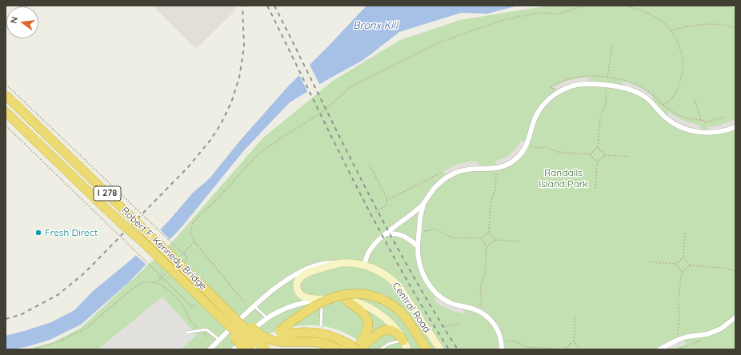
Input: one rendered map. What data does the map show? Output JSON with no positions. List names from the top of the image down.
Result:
{
  "streets": {
    "highway": ["I 278", "Robert F. Kennedy Bridge"],
    "street": ["Central Road"]
  },
  "water": ["Bronx Kill"],
  "parks": ["Randalls Island Park"],
  "places": ["Fresh Direct"],
  "north": "left"
}
